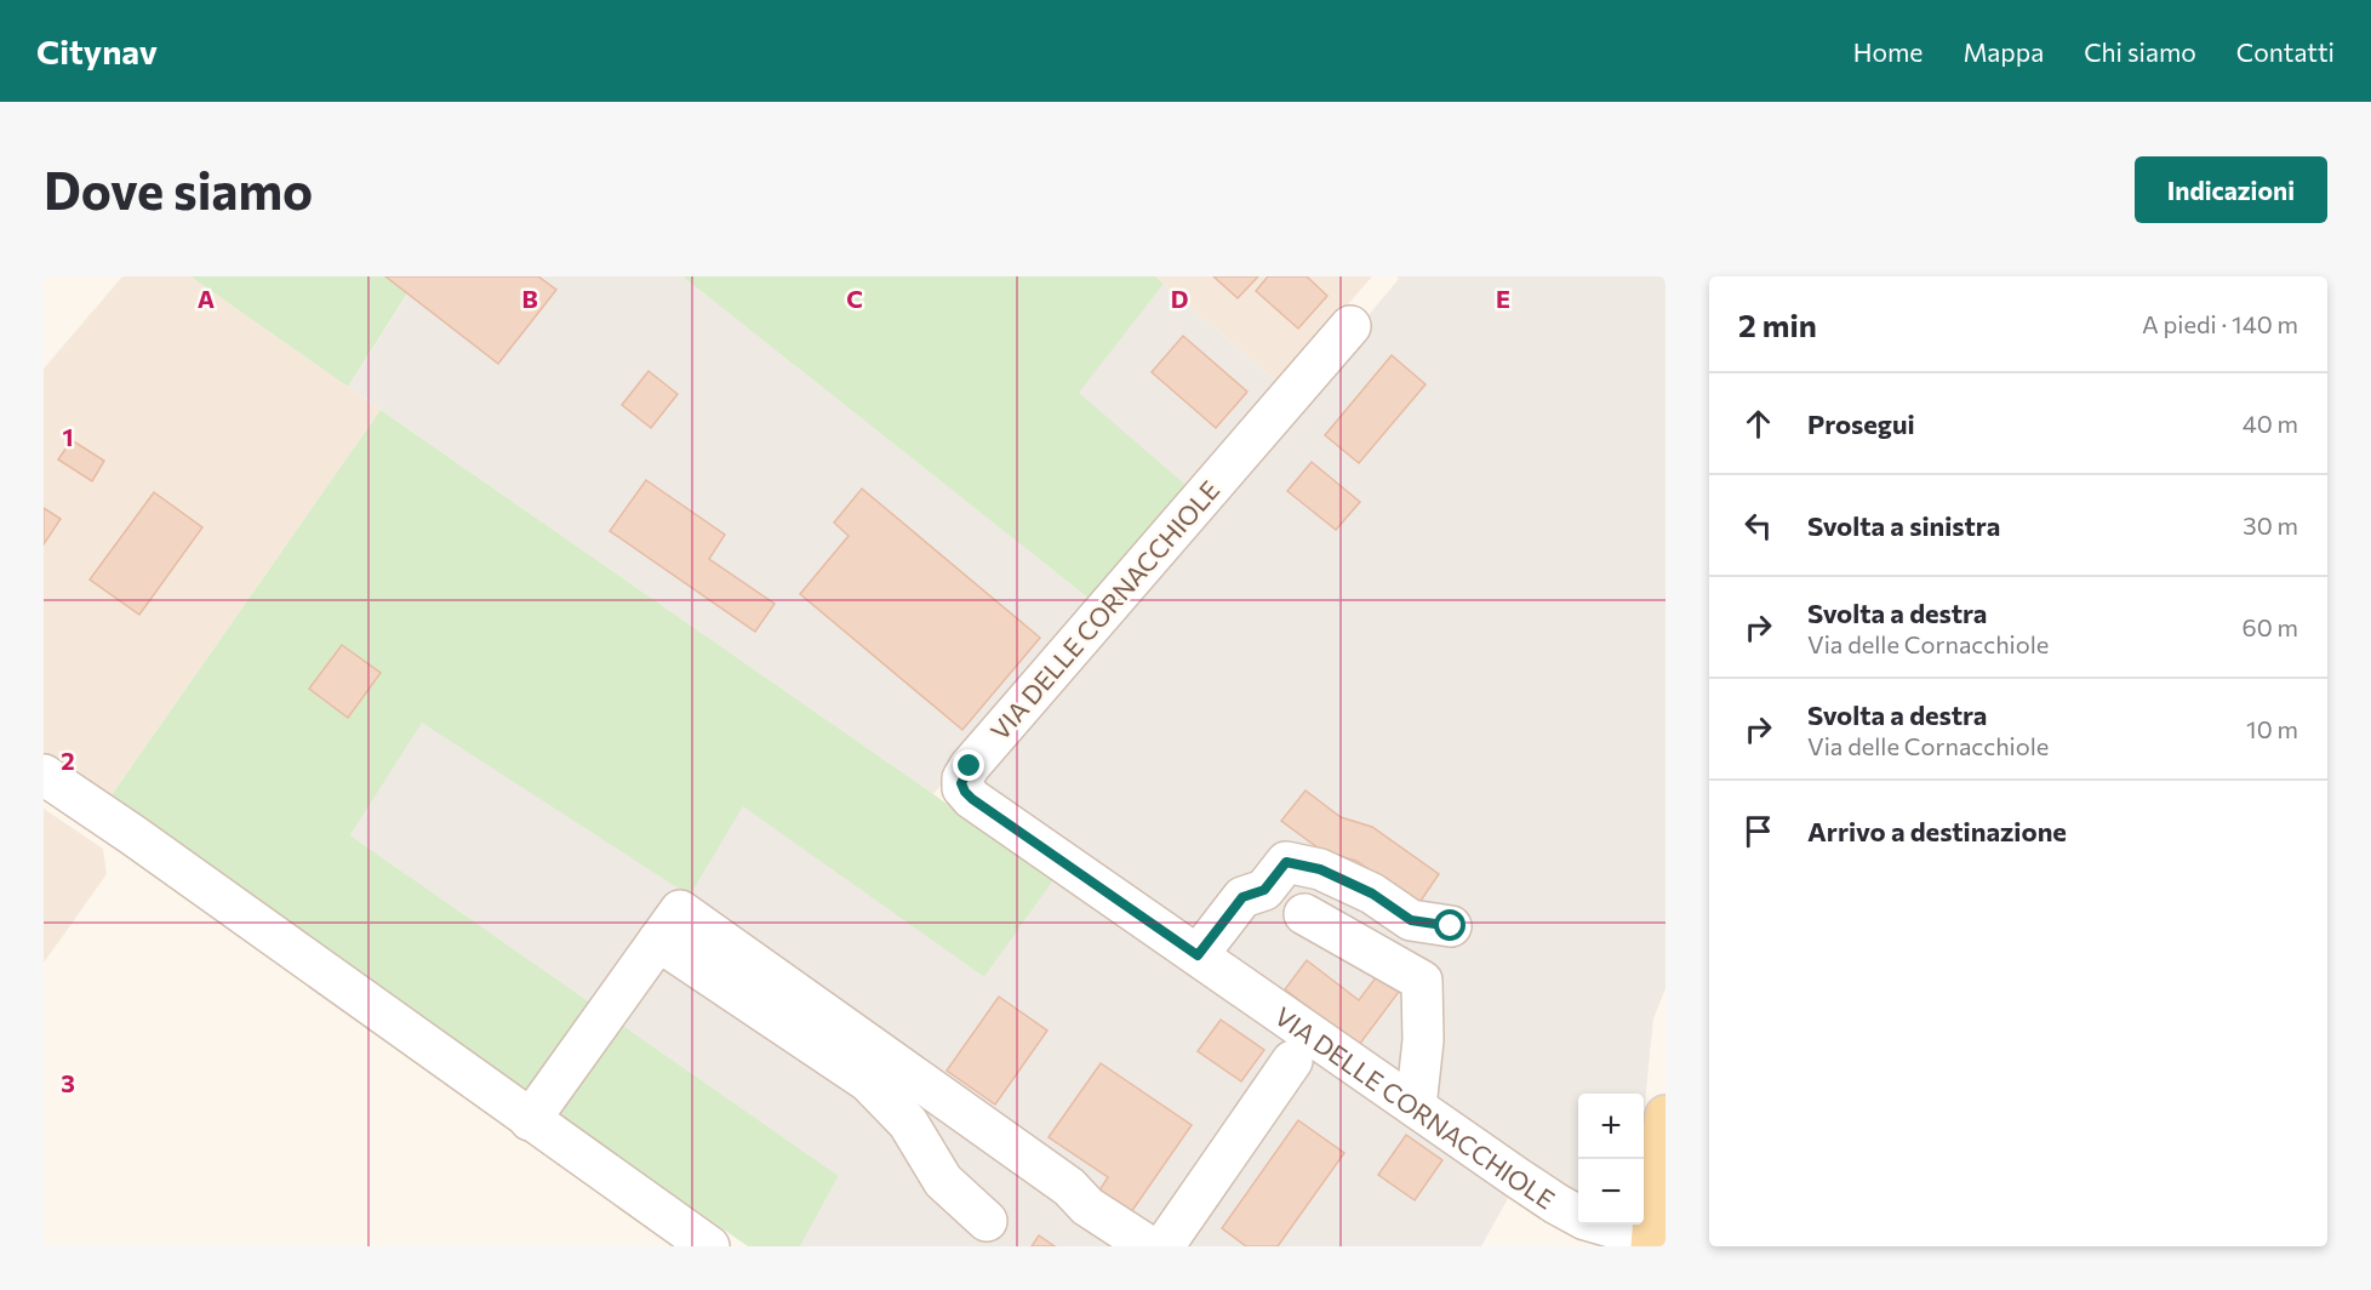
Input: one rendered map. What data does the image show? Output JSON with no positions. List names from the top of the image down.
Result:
{
  "streets": {
    "street": ["VIA DELLE CORNACCHIOLE"]
  },
  "page": {
    "header": "Citynav",
    "nav": [
      "Home",
      "Mappa",
      "Chi siamo",
      "Contatti"
    ],
    "buttons": "Indicazioni",
    "title": "Dove siamo",
    "heading": ["2 min", "A piedi · 140 m"],
    "list": [
      ["Prosegui", "40 m"],
      ["Svolta a sinistra", "30 m"],
      ["Svolta a destra", "Via delle Cornacchiole", "60 m"],
      ["Svolta a destra", "Via delle Cornacchiole", "10 m"],
      "Arrivo a destinazione"
    ],
    "map_buttons": ["+", "−"]
  },
  "grid": {
    "columns": [
      "A",
      "B",
      "C",
      "D",
      "E"
    ],
    "rows": ["1", "2", "3"]
  }
}
